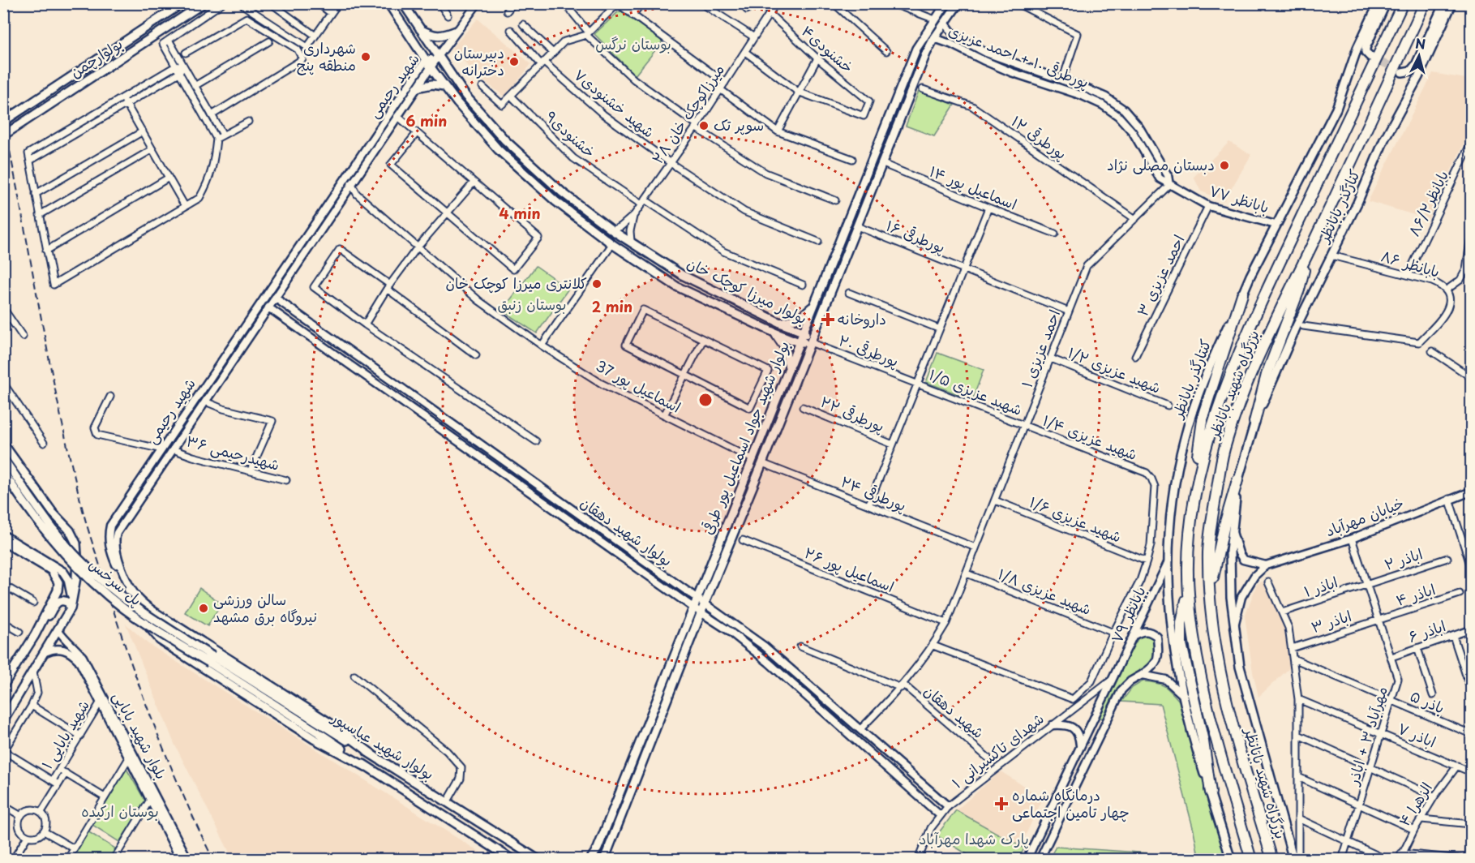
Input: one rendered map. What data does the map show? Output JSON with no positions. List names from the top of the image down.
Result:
{
  "streets": {
    "highway": ["بزرگراه شهید بابانظر"],
    "main road": [
      "بولوارچمن",
      "کنارگذر بابانظر",
      "بولوار میرزا کوچک خان",
      "کنتارگذر بابانظر",
      "بولوار شهید جواد اسماعیل پور طرقی",
      "پل سرخس",
      "بولوار شهید عباسپور"
    ],
    "street": [
      "خشنودی۴",
      "پورطرقی ۱۰ + احمد عزیزی",
      "شهید رحیمی",
      "شهید خشنودی۷",
      "میرزاکوچک خان ۲۸",
      "خشنودی۹",
      "پورطرقی ۱۲",
      "اسماعیل پور ۱۴",
      "بابانظر ۷۷",
      "بابانظر۸۶/۲",
      "پورطرقی ۱۶",
      "بابانظر ۸۶",
      "احمد عزیزی ۳",
      "احمد عزیزی ۱",
      "پورطرقی ۲۰",
      "شهید عزیزی ۱/۲",
      "اسماعیل پور 37",
      "شهید عزیزی ۱/۵",
      "پورطرقی ۲۲",
      "شهید عزیزی ۱/۴",
      "شهیدرحیمی ۳۶",
      "پورطرقی ۲۴",
      "خیابان مهرآباد",
      "شهید عزیزی ۱/۶",
      "بولوار شهید دهقان",
      "اباذر ۲",
      "اسماعیل پور ۲۶",
      "اباذر ۱",
      "شهید عزیزی ۱/۸",
      "اباذر ۴",
      "بابانظر ۷۹",
      "اباذر ۳",
      "اباذر ۶",
      "باذر ۵",
      "شهید دهقان",
      "شهید بابایی ۱",
      "بلوار شهید بابایی",
      "مهرآباد ۳ + اباذر",
      "اباذر ۷",
      "شهدای تاکسیرانی ۱",
      "الزهرا ۴"
    ]
  },
  "crossings": [
    ["خشنودی۴", "میرزاکوچک خان ۲۸"],
    ["پورطرقی ۱۰ + احمد عزیزی", "بابانظر ۷۷"],
    ["پورطرقی ۱۰ + احمد عزیزی", "احمد عزیزی ۱"],
    ["پورطرقی ۱۰ + احمد عزیزی", "بولوار شهید جواد اسماعیل پور طرقی"],
    ["شهید رحیمی", "بولوار میرزا کوچک خان"],
    ["شهید رحیمی", "اسماعیل پور 37"],
    ["شهید رحیمی", "شهیدرحیمی ۳۶"],
    ["شهید رحیمی", "بولوار شهید دهقان"],
    ["شهید خشنودی۷", "میرزاکوچک خان ۲۸"],
    ["میرزاکوچک خان ۲۸", "خشنودی۹"],
    ["میرزاکوچک خان ۲۸", "بولوار میرزا کوچک خان"],
    ["پورطرقی ۱۲", "احمد عزیزی ۱"],
    ["اسماعیل پور ۱۴", "بولوار شهید جواد اسماعیل پور طرقی"],
    ["بابانظر ۷۷", "احمد عزیزی ۳"],
    ["بابانظر ۷۷", "احمد عزیزی ۱"],
    ["بابانظر ۷۷", "کنتارگذر بابانظر"],
    ["بابانظر۸۶/۲", "بابانظر ۸۶"],
    ["کنارگذر بابانظر", "بابانظر ۸۶"],
    ["پورطرقی ۱۶", "احمد عزیزی ۱"],
    ["پورطرقی ۱۶", "بولوار شهید جواد اسماعیل پور طرقی"],
    ["بولوار میرزا کوچک خان", "پورطرقی ۲۰"],
    ["بولوار میرزا کوچک خان", "بولوار شهید جواد اسماعیل پور طرقی"],
    ["احمد عزیزی ۱", "شهید عزیزی ۱/۲"],
    ["احمد عزیزی ۱", "شهید عزیزی ۱/۵"],
    ["احمد عزیزی ۱", "شهید عزیزی ۱/۴"],
    ["احمد عزیزی ۱", "پورطرقی ۲۴"],
    ["احمد عزیزی ۱", "شهید عزیزی ۱/۶"],
    ["احمد عزیزی ۱", "بولوار شهید دهقان"],
    ["احمد عزیزی ۱", "اسماعیل پور ۲۶"],
    ["احمد عزیزی ۱", "شهید عزیزی ۱/۸"],
    ["احمد عزیزی ۱", "شهید دهقان"],
    ["پورطرقی ۲۰", "شهید عزیزی ۱/۵"],
    ["پورطرقی ۲۰", "بولوار شهید جواد اسماعیل پور طرقی"],
    ["کنتارگذر بابانظر", "بابانظر ۷۹"],
    ["اسماعیل پور 37", "بولوار شهید جواد اسماعیل پور طرقی"],
    ["شهید عزیزی ۱/۵", "شهید عزیزی ۱/۴"],
    ["بولوار شهید جواد اسماعیل پور طرقی", "پورطرقی ۲۴"],
    ["بولوار شهید جواد اسماعیل پور طرقی", "بولوار شهید دهقان"],
    ["شهید عزیزی ۱/۴", "شهید عزیزی ۱/۶"],
    ["خیابان مهرآباد", "مهرآباد ۳ + اباذر"],
    ["بولوار شهید دهقان", "شهدای تاکسیرانی ۱"],
    ["اباذر ۲", "اباذر ۱"],
    ["اباذر ۲", "مهرآباد ۳ + اباذر"],
    ["پل سرخس", "بولوار شهید عباسپور"],
    ["اباذر ۱", "مهرآباد ۳ + اباذر"],
    ["اباذر ۴", "اباذر ۳"],
    ["اباذر ۴", "مهرآباد ۳ + اباذر"],
    ["بابانظر ۷۹", "شهدای تاکسیرانی ۱"],
    ["اباذر ۳", "مهرآباد ۳ + اباذر"],
    ["اباذر ۶", "مهرآباد ۳ + اباذر"],
    ["باذر ۵", "مهرآباد ۳ + اباذر"],
    ["شهید بابایی ۱", "بلوار شهید بابایی"],
    ["مهرآباد ۳ + اباذر", "اباذر ۷"],
    ["اباذر ۷", "الزهرا ۴"]
  ],
  "parks": [
    "بوستان نرگس",
    "بوستان زنبق",
    "بوستان ارکیده",
    "پارک شهدا مهرآباد"
  ],
  "places": {
    "other": [
      "شهرداری منطقه پنج",
      "دبیرستان دخترانه",
      "سوپر تک",
      "دبستان مصلی نژاد",
      "کلانتری میرزا کوچک خان",
      "سالن ورزشی نیروگاه برق مشهد"
    ],
    "health": ["داروخانه", "درمانگاه شماره چهار تامین اجتماعی"]
  },
  "north": "top",
  "rings": ["6 min", "4 min", "2 min"]
}
